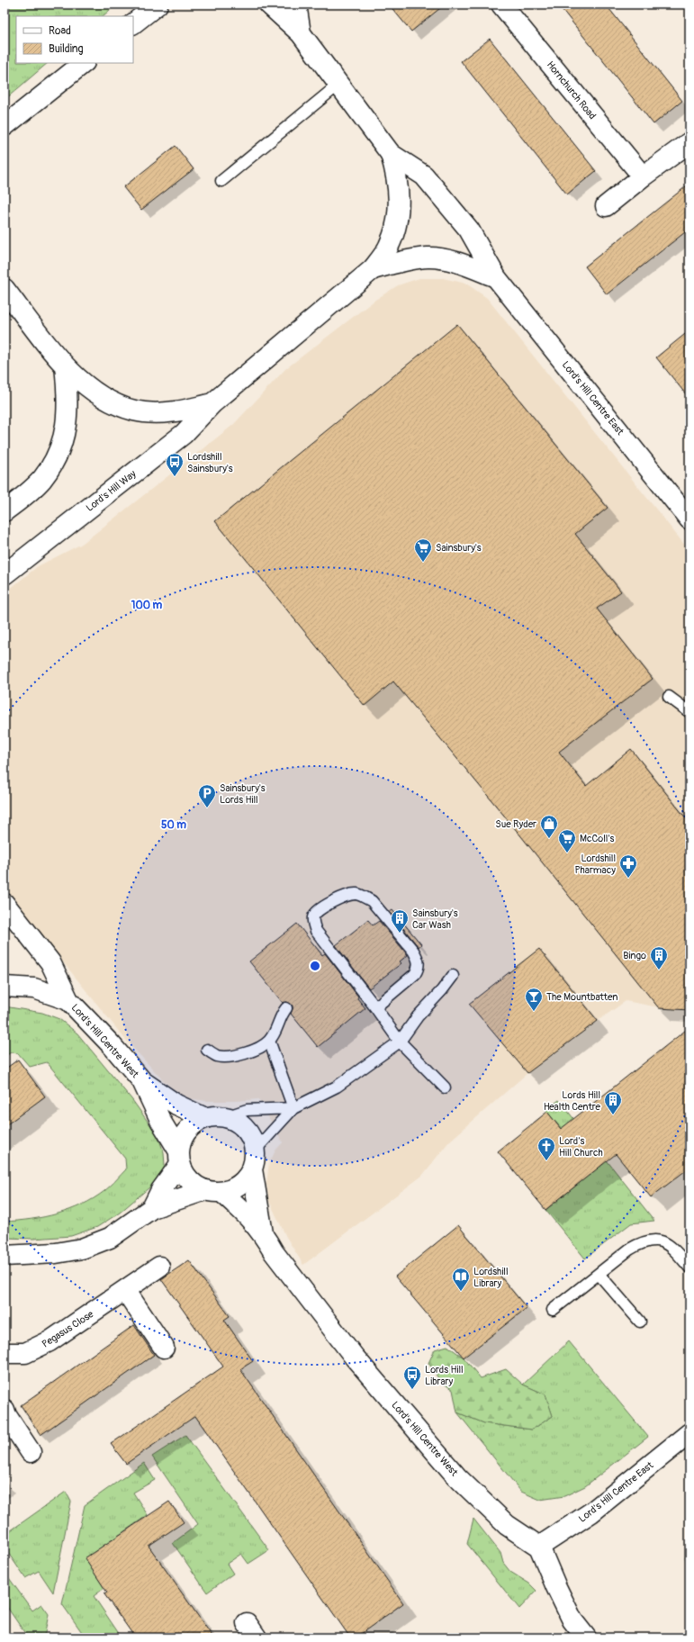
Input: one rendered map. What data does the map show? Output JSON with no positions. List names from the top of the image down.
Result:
{
  "streets": {
    "street": [
      "Hornchurch Road",
      "Lord's Hill Centre East",
      "Lord's Hill Way",
      "Lord's Hill Centre West",
      "Pegasus Close"
    ]
  },
  "crossings": [
    ["Lord's Hill Centre East", "Lord's Hill Centre West"]
  ],
  "places": {
    "bus stop": ["Lordshill Sainsbury's", "Lords Hill Library"],
    "supermarket": ["Sainsbury's", "McColl's"],
    "parking": ["Sainsbury's Lords Hill"],
    "shop": ["Sue Ryder"],
    "pharmacy": ["Lordshill Pharmacy"],
    "building": ["Sainsbury's Car Wash", "Bingo", "Lords Hill Health Centre"],
    "bar": ["The Mountbatten"],
    "church": ["Lord's Hill Church"],
    "library": ["Lordshill Library"]
  },
  "legend": ["Road", "Building"],
  "rings": ["100 m", "50 m"]
}
